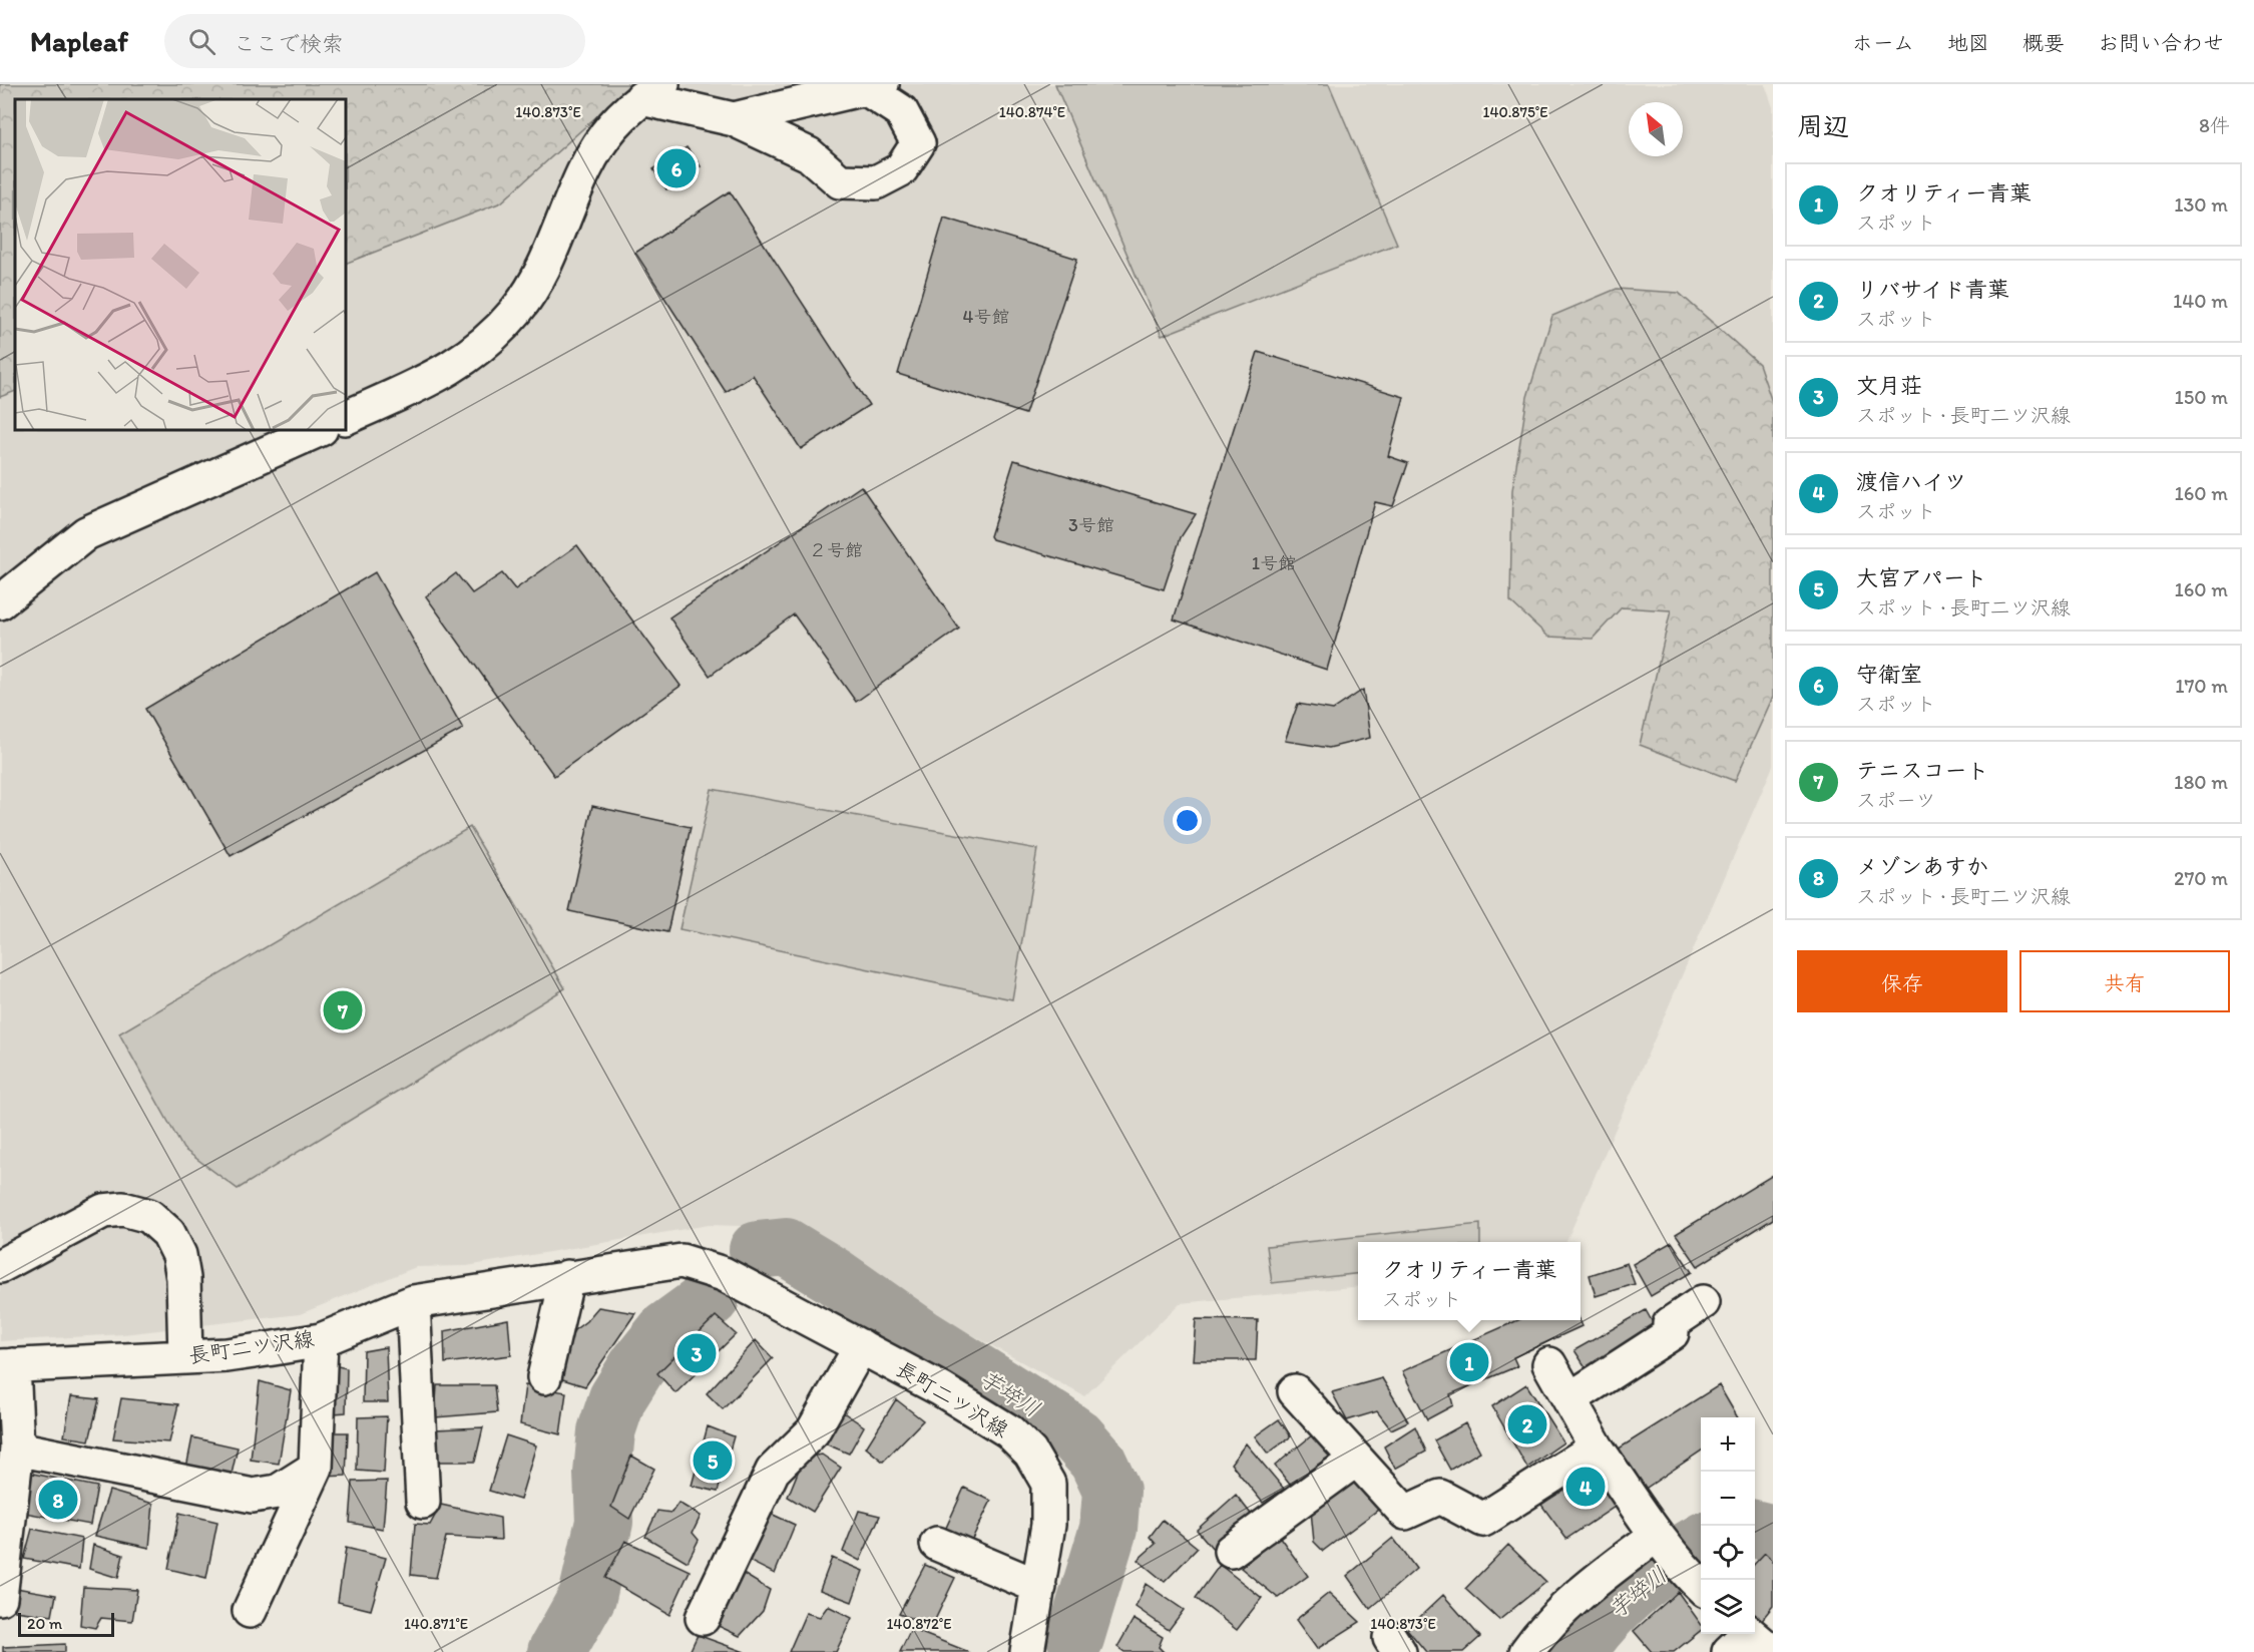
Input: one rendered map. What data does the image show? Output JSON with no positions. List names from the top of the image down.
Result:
{
  "streets": {
    "street": ["長町二ツ沢線"]
  },
  "water": ["芋埣川"],
  "house_numbers": [
    "4号館",
    "3号館",
    "２号館",
    "1号館"
  ],
  "scale_bar": "20 m",
  "north": "top left",
  "page": {
    "header": "Mapleaf",
    "search": "ここで検索",
    "nav": [
      "ホーム",
      "地図",
      "概要",
      "お問い合わせ"
    ],
    "heading": ["周辺", "8件"],
    "pins": [
      "6",
      "7",
      "3",
      "1",
      "2",
      "5",
      "4",
      "8"
    ],
    "list": [
      {
        "mark": "1",
        "name": "クオリティー青葉",
        "note": "スポット",
        "value": "130 m"
      },
      {
        "mark": "2",
        "name": "リバサイド青葉",
        "note": "スポット",
        "value": "140 m"
      },
      {
        "mark": "3",
        "name": "文月荘",
        "note": "スポット · 長町二ツ沢線",
        "value": "150 m"
      },
      {
        "mark": "4",
        "name": "渡信ハイツ",
        "note": "スポット",
        "value": "160 m"
      },
      {
        "mark": "5",
        "name": "大宮アパート",
        "note": "スポット · 長町二ツ沢線",
        "value": "160 m"
      },
      {
        "mark": "6",
        "name": "守衛室",
        "note": "スポット",
        "value": "170 m"
      },
      {
        "mark": "7",
        "name": "テニスコート",
        "note": "スポーツ",
        "value": "180 m"
      },
      {
        "mark": "8",
        "name": "メゾンあすか",
        "note": "スポット · 長町二ツ沢線",
        "value": "270 m"
      }
    ],
    "buttons": ["保存", "共有"],
    "popup": ["クオリティー青葉", "スポット"],
    "map_buttons": ["+", "−"],
    "scale": "20 m"
  },
  "coordinates": [
    "140.873°E",
    "140.874°E",
    "140.875°E",
    "140.871°E",
    "140.872°E"
  ]
}
